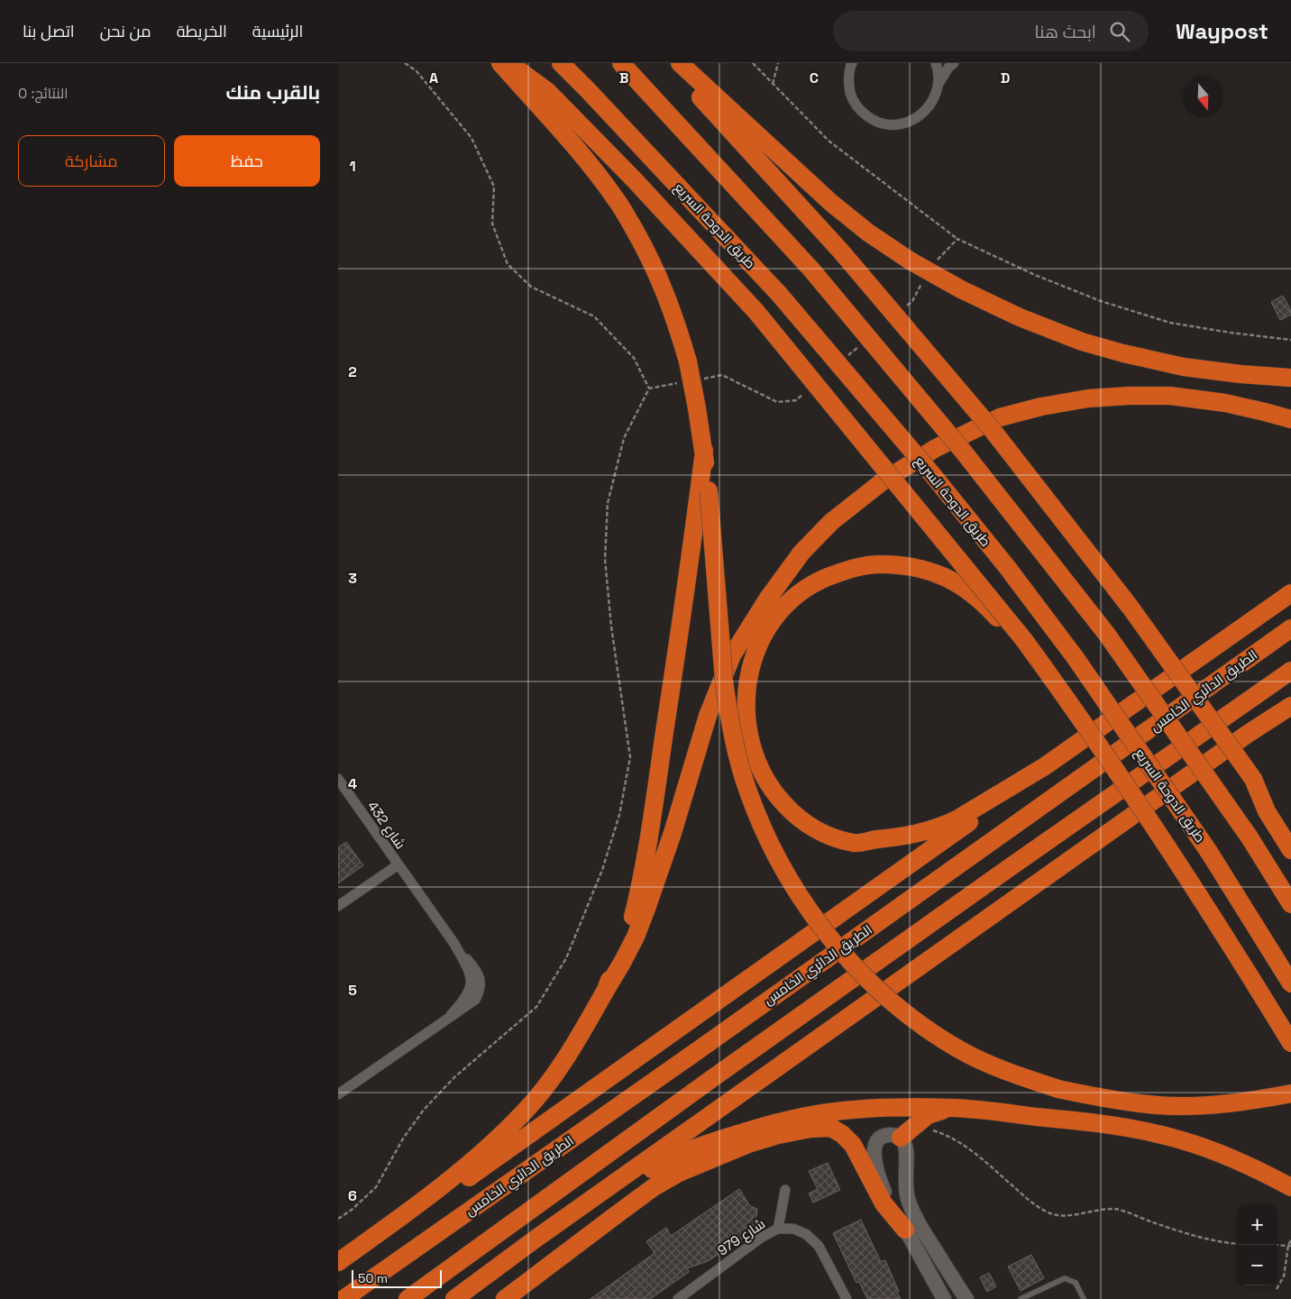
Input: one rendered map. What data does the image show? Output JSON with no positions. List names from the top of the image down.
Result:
{
  "streets": {
    "highway": ["طريق الدوحة السريع", "الطريق الدائري الخامس"],
    "street": ["شارع 432", "شارع 979"]
  },
  "scale_bar": "50 m",
  "north": "bottom",
  "page": {
    "header": "Waypost",
    "search": "ابحث هنا",
    "nav": [
      "الرئيسية",
      "الخريطة",
      "من نحن",
      "اتصل بنا"
    ],
    "heading": ["بالقرب منك", "النتائج: 0"],
    "buttons": ["حفظ", "مشاركة"],
    "map_buttons": ["+", "−"],
    "scale": "50 m"
  },
  "grid": {
    "columns": [
      "A",
      "B",
      "C",
      "D"
    ],
    "rows": [
      "1",
      "2",
      "3",
      "4",
      "5",
      "6"
    ]
  }
}
